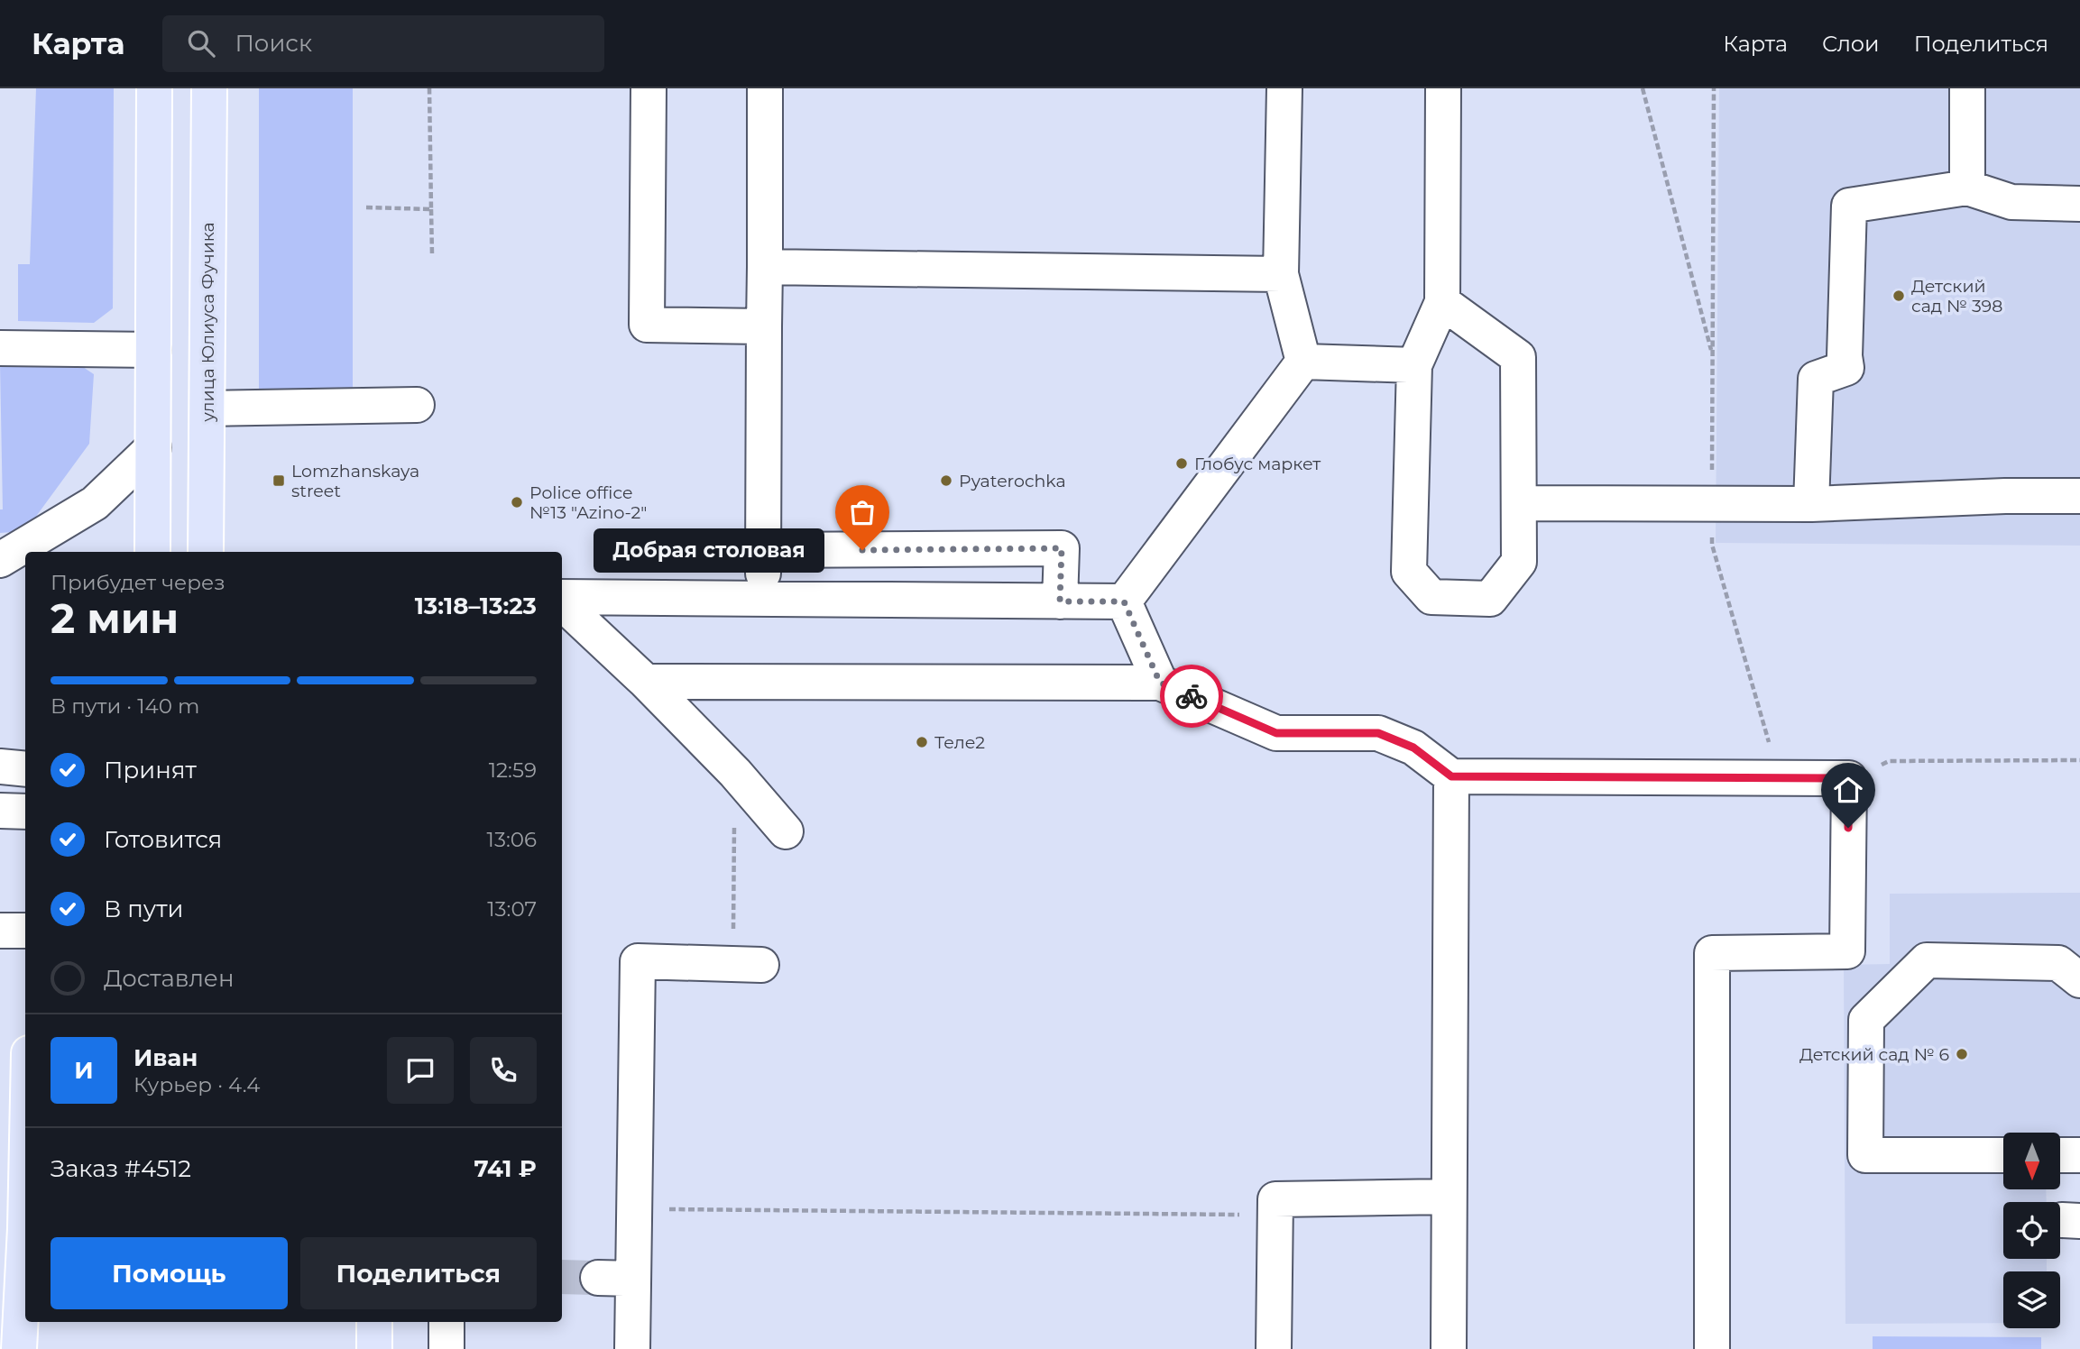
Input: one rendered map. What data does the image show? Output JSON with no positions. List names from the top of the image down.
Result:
{
  "streets": {
    "main road": ["улица Юлиуса Фучика"]
  },
  "places": {
    "other": [
      "Детский сад № 398",
      "Глобус маркет",
      "Pyaterochka",
      "Police office №13 \"Azino-2\"",
      "Добрая столовая",
      "Теле2",
      "Детский сад № 6"
    ],
    "transit": ["Lomzhanskaya street"]
  },
  "north": "bottom",
  "page": {
    "header": "Карта",
    "search": "Поиск",
    "nav": ["Карта", "Слои", "Поделиться"],
    "bubble": "Добрая столовая",
    "heading": ["2 мин", "Прибудет через", "13:18–13:23"],
    "panel": [
      "Иван",
      "Курьер · 4.4",
      "Заказ #4512",
      "741 ₽"
    ],
    "bar": "В пути · 140 m",
    "list": [
      ["Принят", "12:59"],
      ["Готовится", "13:06"],
      ["В пути", "13:07"],
      "Доставлен"
    ],
    "round": "И",
    "buttons": ["Помощь", "Поделиться"]
  }
}
